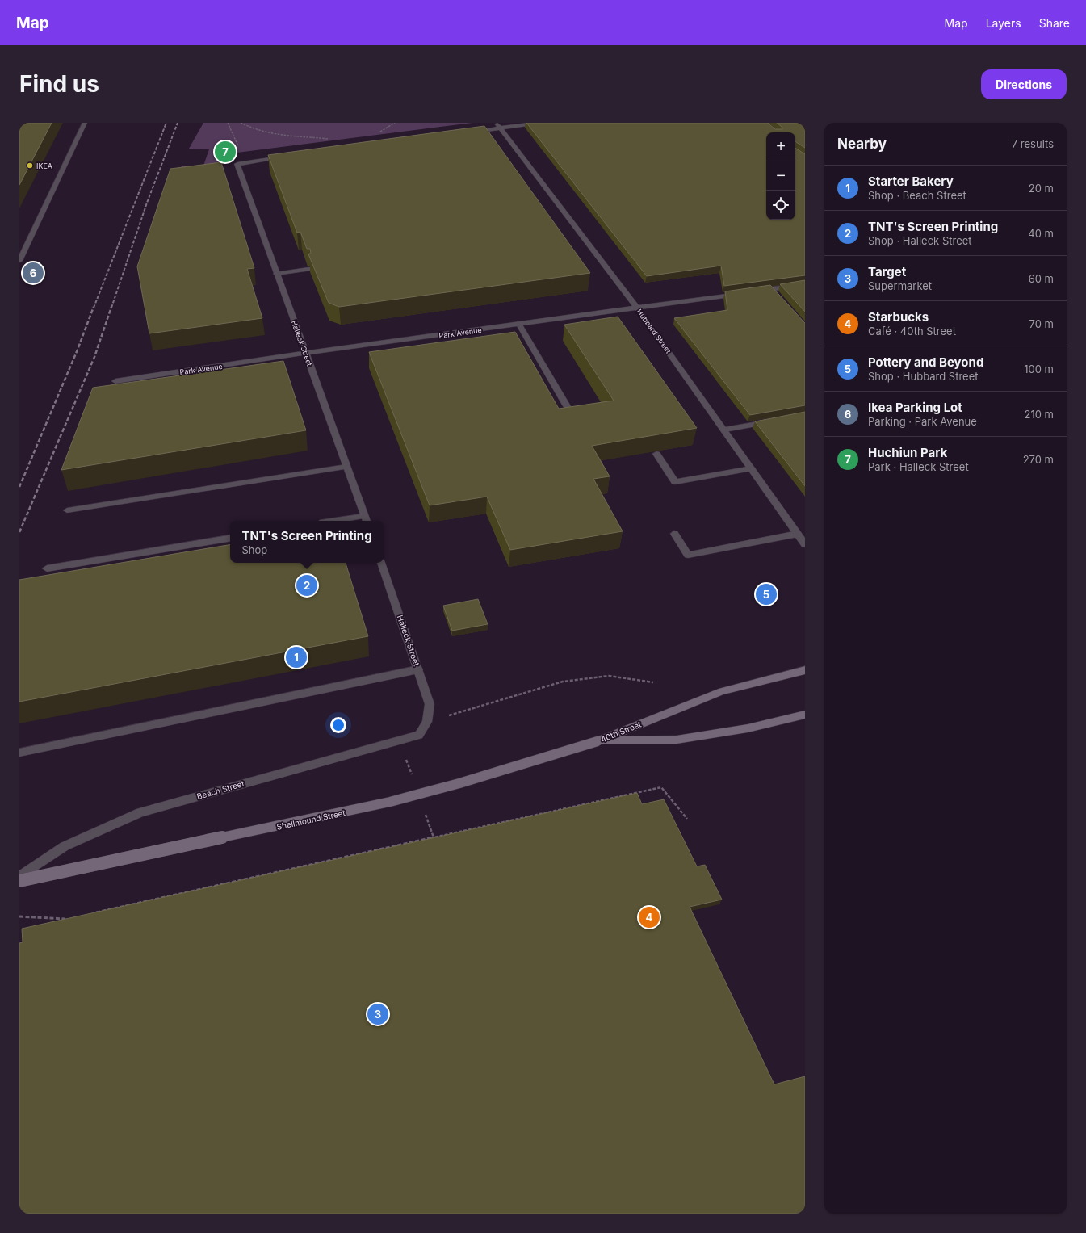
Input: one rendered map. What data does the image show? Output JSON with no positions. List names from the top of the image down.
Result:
{
  "streets": {
    "main road": ["40th Street", "Shellmound Street"],
    "street": [
      "Hubbard Street",
      "Park Avenue",
      "Halleck Street",
      "Beach Street"
    ]
  },
  "crossings": [
    ["Hubbard Street", "Park Avenue"],
    ["Park Avenue", "Halleck Street"],
    ["Halleck Street", "Beach Street"],
    ["40th Street", "Shellmound Street"]
  ],
  "places": ["IKEA"],
  "page": {
    "header": "Map",
    "nav": ["Map", "Layers", "Share"],
    "buttons": "Directions",
    "title": "Find us",
    "heading": ["Nearby", "7 results"],
    "map_buttons": ["+", "−"],
    "pins": [
      "7",
      "6",
      "2",
      "5",
      "1",
      "4",
      "3"
    ],
    "list": [
      {
        "mark": "1",
        "name": "Starter Bakery",
        "note": "Shop · Beach Street",
        "value": "20 m"
      },
      {
        "mark": "2",
        "name": "TNT's Screen Printing",
        "note": "Shop · Halleck Street",
        "value": "40 m"
      },
      {
        "mark": "3",
        "name": "Target",
        "note": "Supermarket",
        "value": "60 m"
      },
      {
        "mark": "4",
        "name": "Starbucks",
        "note": "Café · 40th Street",
        "value": "70 m"
      },
      {
        "mark": "5",
        "name": "Pottery and Beyond",
        "note": "Shop · Hubbard Street",
        "value": "100 m"
      },
      {
        "mark": "6",
        "name": "Ikea Parking Lot",
        "note": "Parking · Park Avenue",
        "value": "210 m"
      },
      {
        "mark": "7",
        "name": "Huchiun Park",
        "note": "Park · Halleck Street",
        "value": "270 m"
      }
    ],
    "popup": ["TNT's Screen Printing", "Shop"]
  }
}
